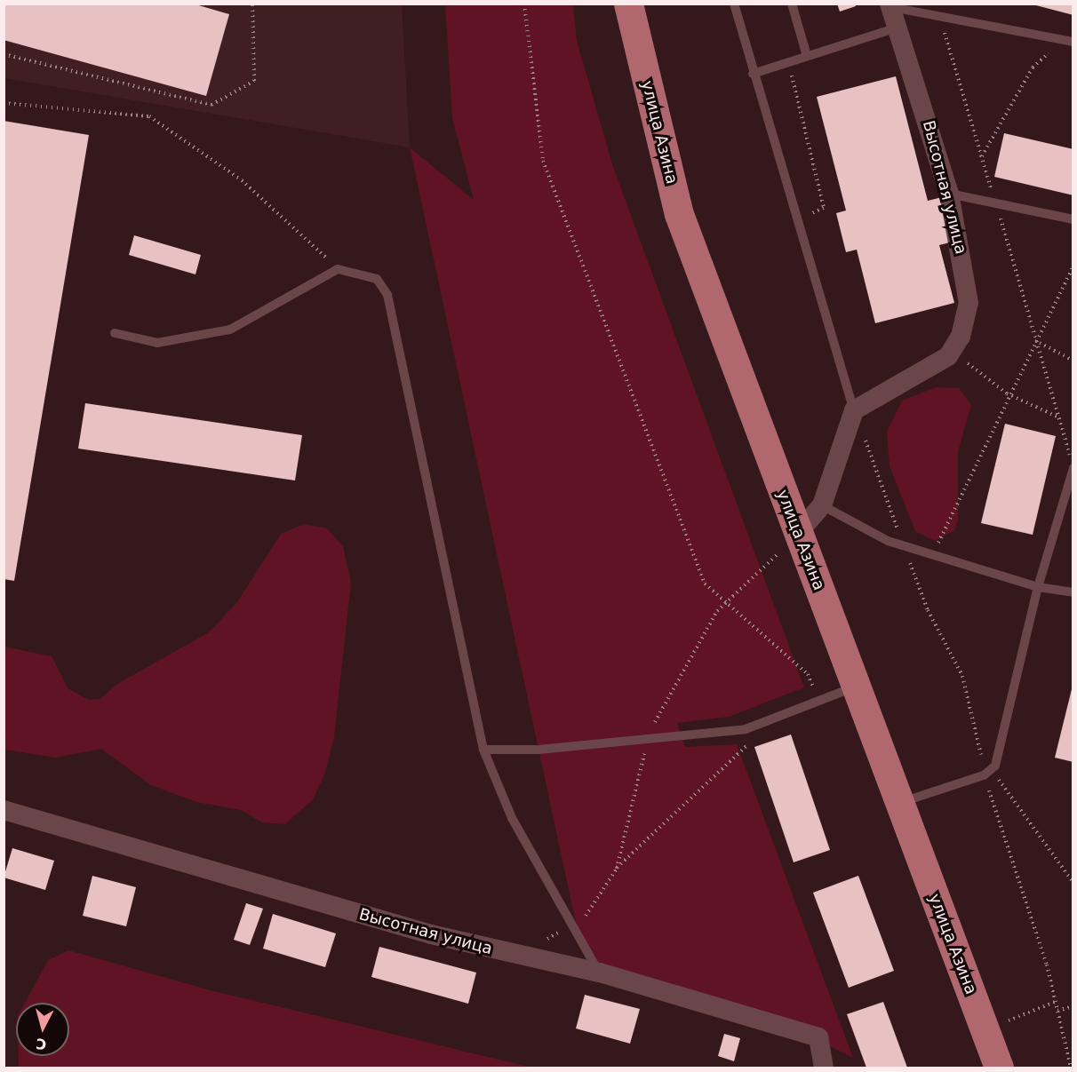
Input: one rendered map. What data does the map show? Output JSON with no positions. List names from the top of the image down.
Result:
{
  "streets": {
    "main road": ["улица Азина"],
    "street": ["Высотная улица"]
  },
  "north": "bottom"
}
